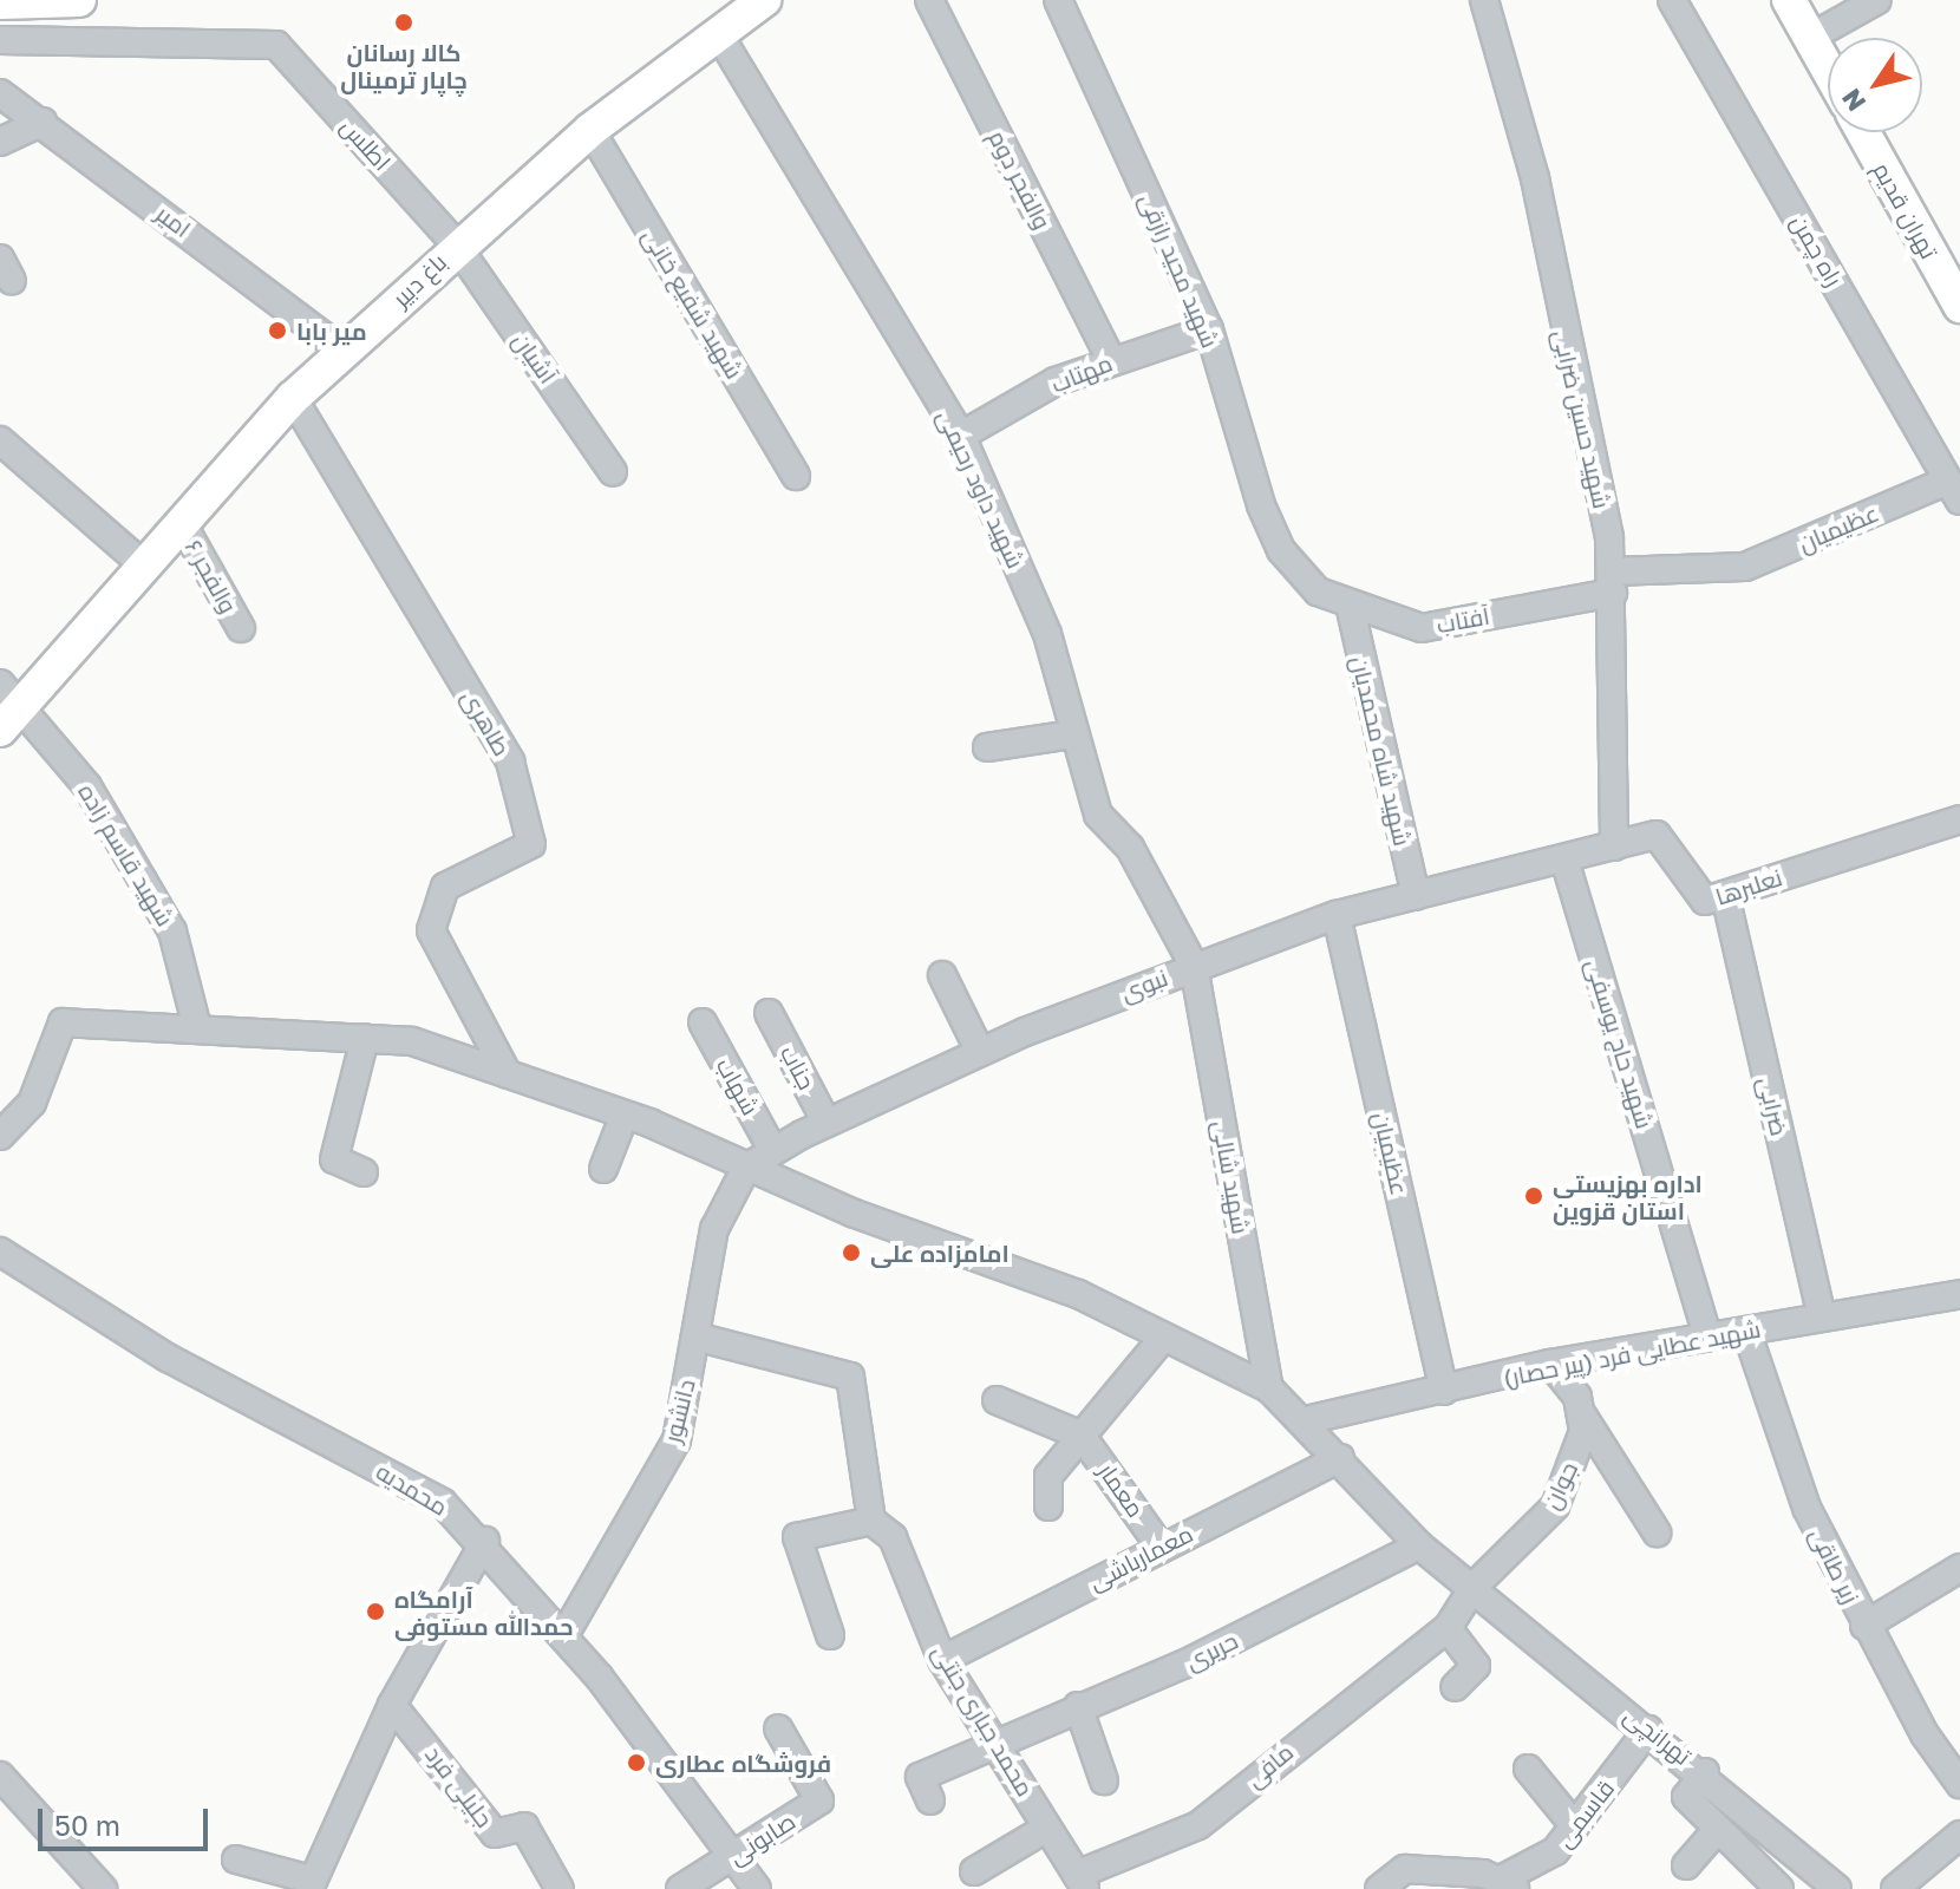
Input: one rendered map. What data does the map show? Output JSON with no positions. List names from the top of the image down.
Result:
{
  "streets": {
    "main road": ["تهران قدیم", "باغ دبیر"],
    "street": [
      "اطلس",
      "والفجر دوم",
      "امیر",
      "راه چمن",
      "شهید مجید رازقی",
      "شهید شفیع خانی",
      "آشیان",
      "مهتاب",
      "شهید حسین ضرابی",
      "شهید داود رحیمی",
      "عظیمیان",
      "والفجر ۶",
      "آفتاب",
      "طاهری",
      "شهید شاه محمدیان",
      "شهید قاسم زاده",
      "نعلبرها",
      "نبوی",
      "شهید حاج یوسفی",
      "جناب",
      "شهاب",
      "ضرابی",
      "شهید شالی",
      "شهید عطایی فرد (پیر حصار)",
      "دانشور",
      "جوان",
      "محمدیه",
      "معمار",
      "معمارباشی",
      "زیر طاقی",
      "حریری",
      "محمد جباری جنتی",
      "تهرانچی",
      "مافی",
      "جلیلی فرد",
      "قاسمی",
      "صابونی"
    ]
  },
  "crossings": [
    ["اطلس", "باغ دبیر"],
    ["اطلس", "آشیان"],
    ["والفجر دوم", "مهتاب"],
    ["امیر", "باغ دبیر"],
    ["راه چمن", "عظیمیان"],
    ["شهید مجید رازقی", "مهتاب"],
    ["شهید مجید رازقی", "آفتاب"],
    ["باغ دبیر", "شهید شفیع خانی"],
    ["باغ دبیر", "آشیان"],
    ["باغ دبیر", "شهید داود رحیمی"],
    ["باغ دبیر", "والفجر ۶"],
    ["باغ دبیر", "طاهری"],
    ["باغ دبیر", "شهید قاسم زاده"],
    ["مهتاب", "شهید داود رحیمی"],
    ["شهید حسین ضرابی", "عظیمیان"],
    ["شهید حسین ضرابی", "آفتاب"],
    ["شهید حسین ضرابی", "نعلبرها"],
    ["شهید داود رحیمی", "نبوی"],
    ["شهید داود رحیمی", "شهید شالی"],
    ["عظیمیان", "آفتاب"],
    ["عظیمیان", "نبوی"],
    ["عظیمیان", "شهید عطایی فرد (پیر حصار)"],
    ["آفتاب", "شهید شاه محمدیان"],
    ["شهید شاه محمدیان", "نبوی"],
    ["نعلبرها", "نبوی"],
    ["نعلبرها", "شهید حاج یوسفی"],
    ["نعلبرها", "ضرابی"],
    ["نبوی", "شهید حاج یوسفی"],
    ["نبوی", "جناب"],
    ["نبوی", "شهاب"],
    ["نبوی", "شهید شالی"],
    ["نبوی", "دانشور"],
    ["شهید حاج یوسفی", "شهید عطایی فرد (پیر حصار)"],
    ["ضرابی", "شهید عطایی فرد (پیر حصار)"],
    ["شهید عطایی فرد (پیر حصار)", "جوان"],
    ["شهید عطایی فرد (پیر حصار)", "زیر طاقی"],
    ["دانشور", "محمدیه"],
    ["جوان", "تهرانچی"],
    ["جوان", "مافی"],
    ["محمدیه", "صابونی"],
    ["معمار", "معمارباشی"],
    ["معمارباشی", "محمد جباری جنتی"],
    ["حریری", "محمد جباری جنتی"],
    ["محمد جباری جنتی", "مافی"],
    ["تهرانچی", "مافی"],
    ["تهرانچی", "قاسمی"]
  ],
  "places": [
    "کالا رسانان چاپار ترمینال",
    "میر بابا",
    "اداره بهزیستی استان قزوین",
    "امامزاده علی",
    "آرامگاه حمدالله مستوفی",
    "فروشگاه عطاری"
  ],
  "scale_bar": "50 m",
  "north": "bottom left"
}
